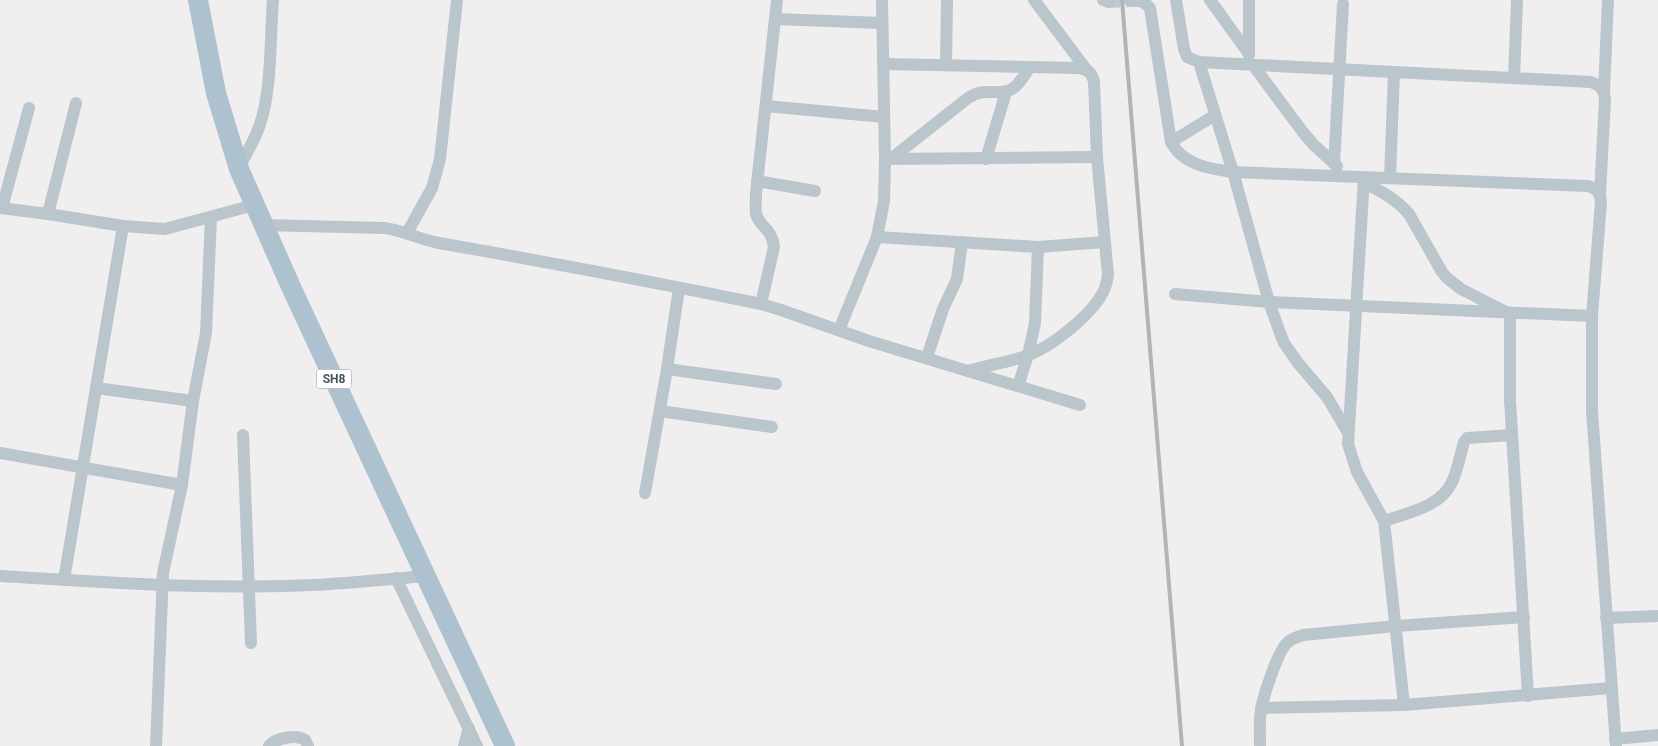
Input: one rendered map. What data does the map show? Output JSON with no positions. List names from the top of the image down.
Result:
{
  "streets": {
    "main road": ["SH8"]
  }
}
